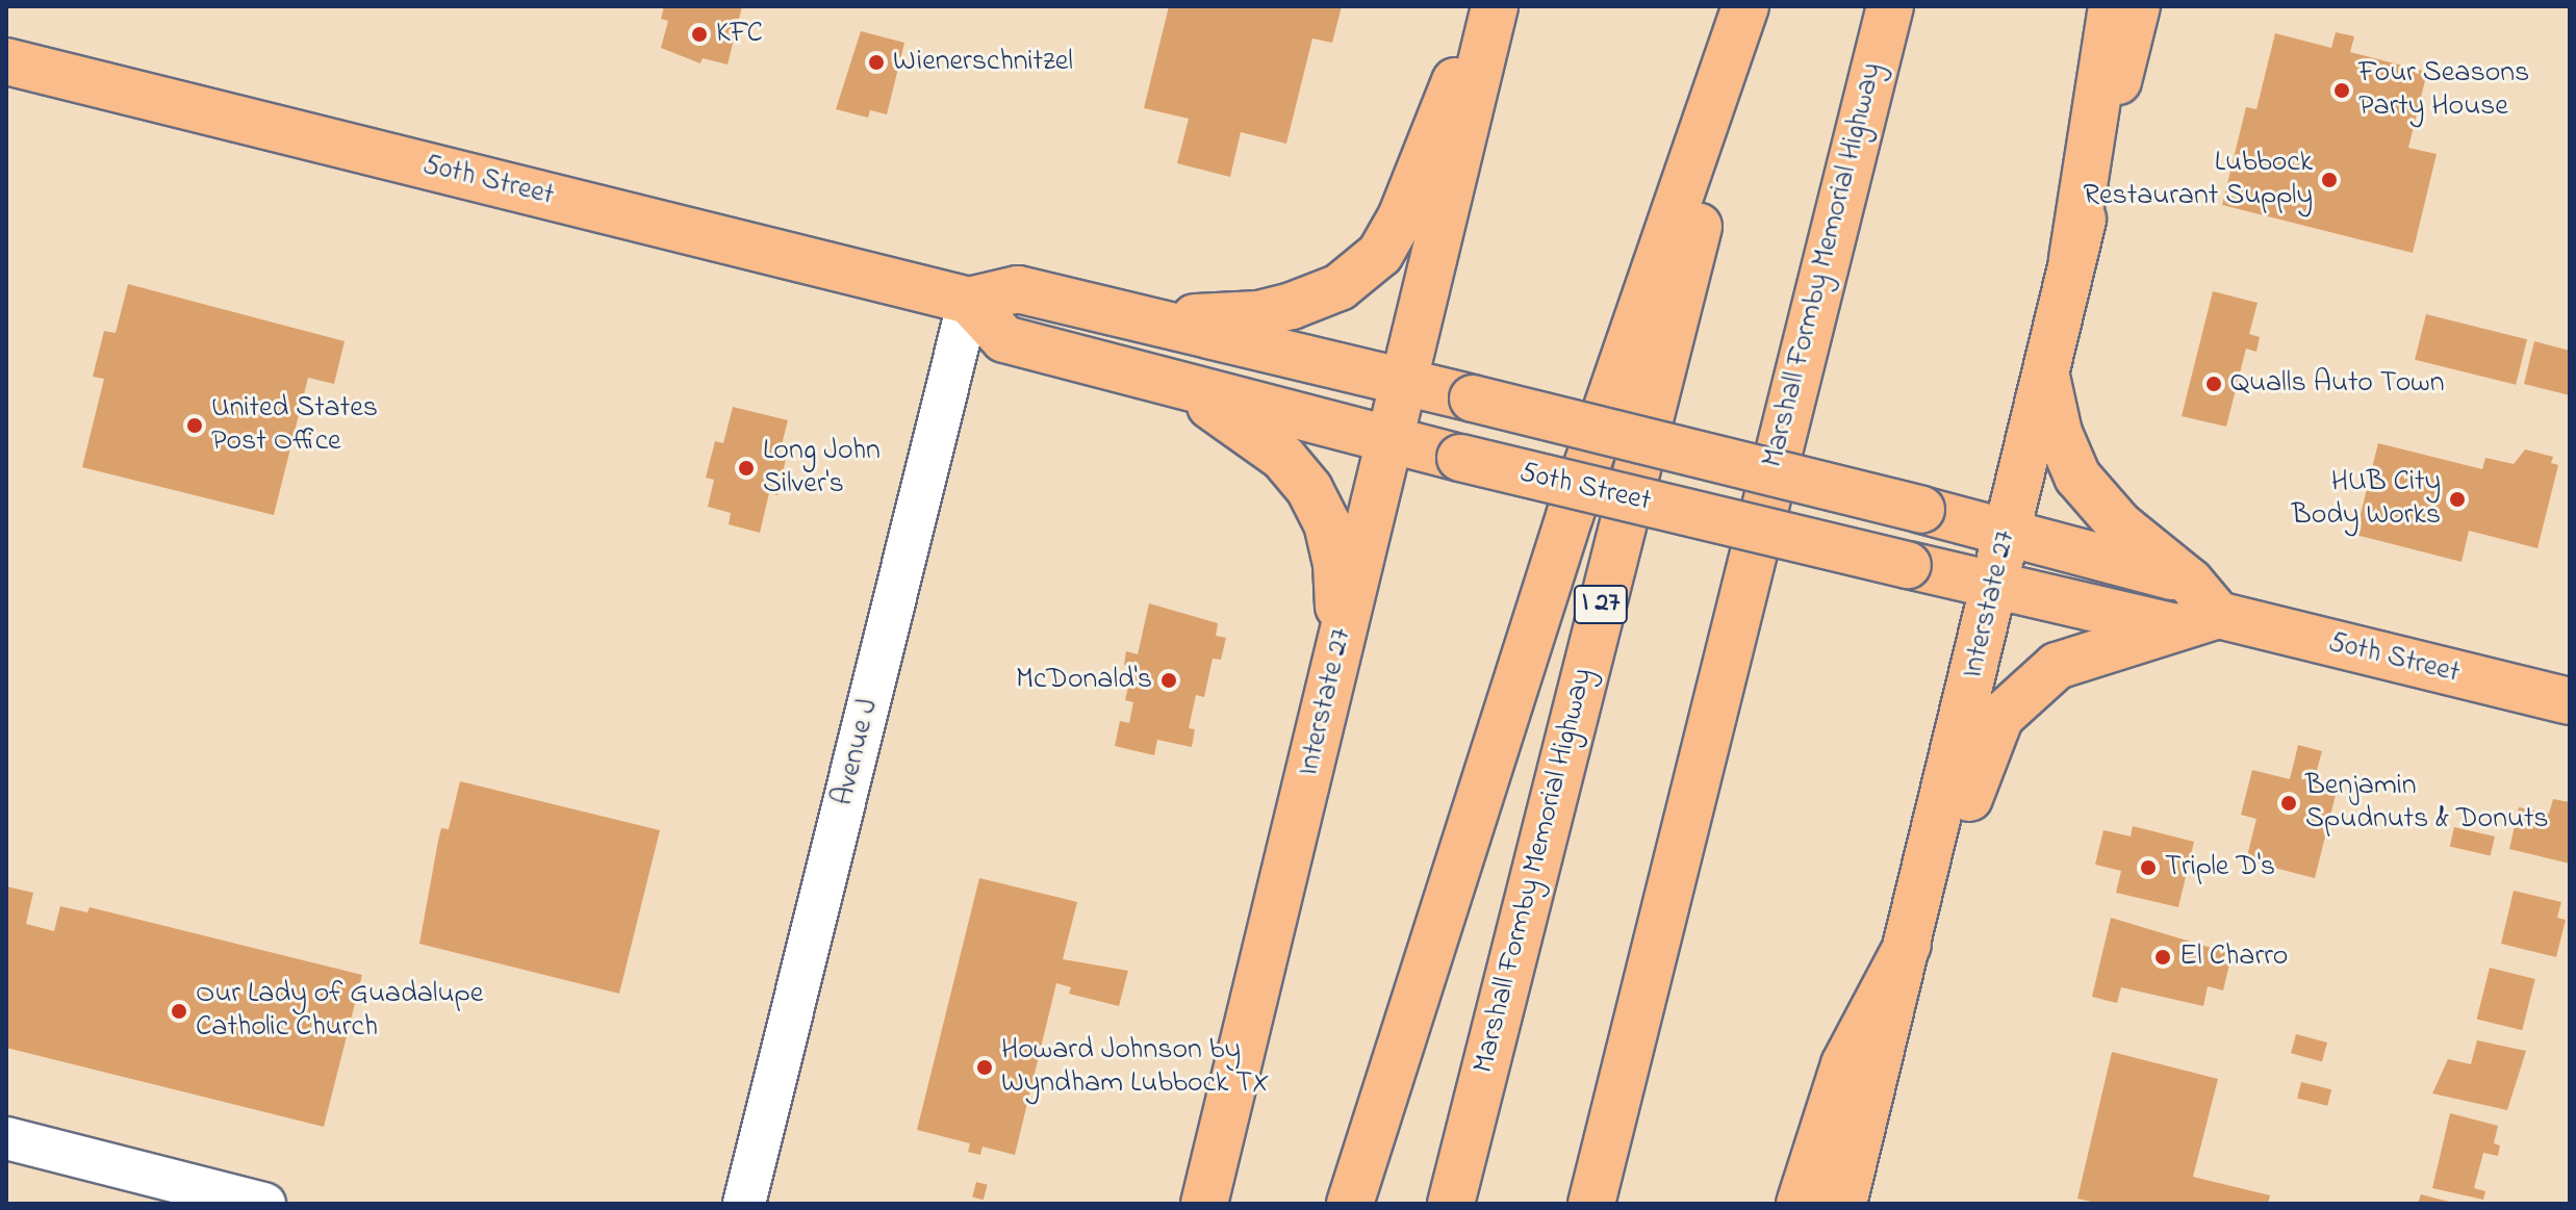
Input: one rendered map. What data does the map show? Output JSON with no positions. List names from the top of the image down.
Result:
{
  "streets": {
    "main road": [
      "50th Street",
      "Marshall Formby Memorial Highway",
      "I 27",
      "Interstate 27"
    ],
    "street": ["Avenue J"]
  },
  "crossings": [
    ["50th Street", "Interstate 27"],
    ["50th Street", "Avenue J"]
  ],
  "places": [
    "KFC",
    "Wienerschnitzel",
    "Four Seasons Party House",
    "Lubbock Restaurant Supply",
    "Qualls Auto Town",
    "United States Post Office",
    "Long John Silver's",
    "HUB City Body Works",
    "McDonald's",
    "Benjamin Spudnuts & Donuts",
    "Triple D's",
    "El Charro",
    "Our Lady of Guadalupe Catholic Church",
    "Howard Johnson by Wyndham Lubbock TX"
  ]
}
